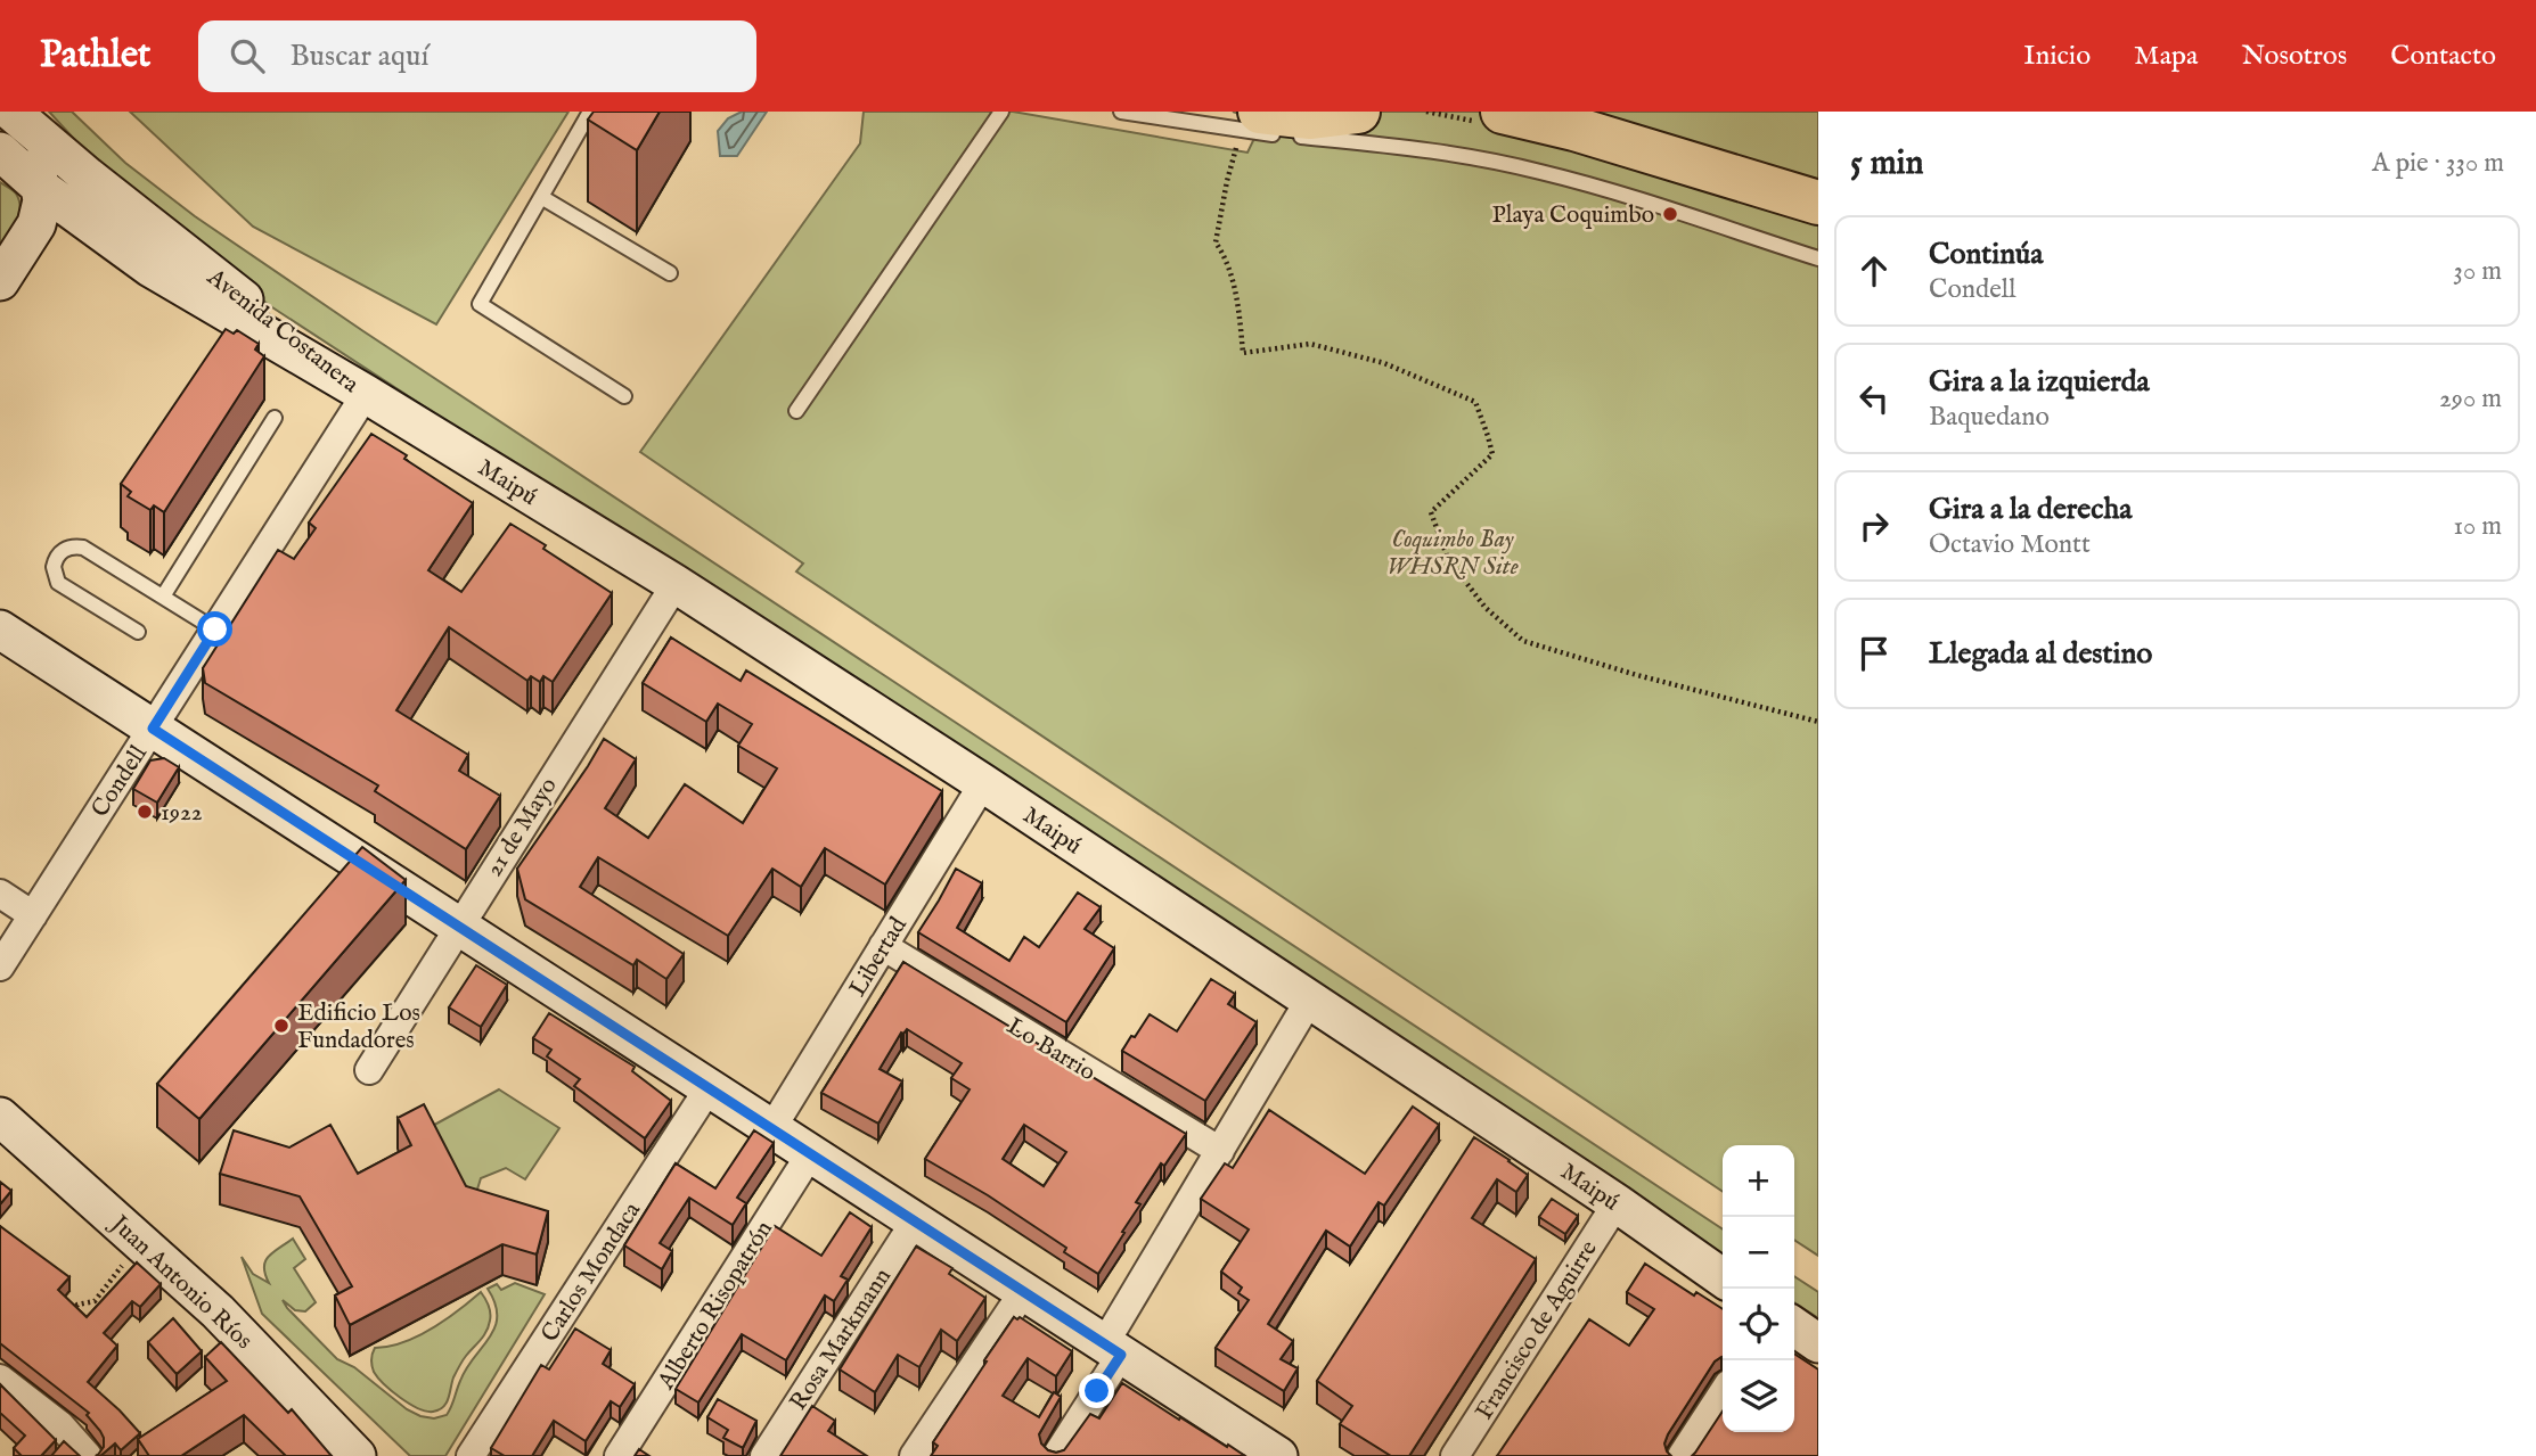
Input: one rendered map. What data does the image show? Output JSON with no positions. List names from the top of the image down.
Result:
{
  "streets": {
    "main road": ["Avenida Costanera", "Maipú", "Juan Antonio Ríos"],
    "street": [
      "Condell",
      "21 de Mayo",
      "Libertad",
      "Lo Barrio",
      "Carlos Mondaca",
      "Alberto Risopatrón",
      "Francisco de Aguirre",
      "Rosa Markmann"
    ]
  },
  "crossings": [
    ["Avenida Costanera", "Maipú"],
    ["Avenida Costanera", "Condell"],
    ["Maipú", "Condell"],
    ["Maipú", "21 de Mayo"],
    ["Maipú", "Libertad"],
    ["Maipú", "Francisco de Aguirre"],
    ["Libertad", "Lo Barrio"]
  ],
  "parks": ["Coquimbo Bay WHSRN Site"],
  "places": ["Playa Coquimbo", "1922", "Edificio Los Fundadores"],
  "page": {
    "header": "Pathlet",
    "search": "Buscar aquí",
    "nav": [
      "Inicio",
      "Mapa",
      "Nosotros",
      "Contacto"
    ],
    "heading": ["5 min", "A pie · 330 m"],
    "list": [
      ["Continúa", "Condell", "30 m"],
      ["Gira a la izquierda", "Baquedano", "290 m"],
      ["Gira a la derecha", "Octavio Montt", "10 m"],
      "Llegada al destino"
    ],
    "map_buttons": ["+", "−"]
  }
}
